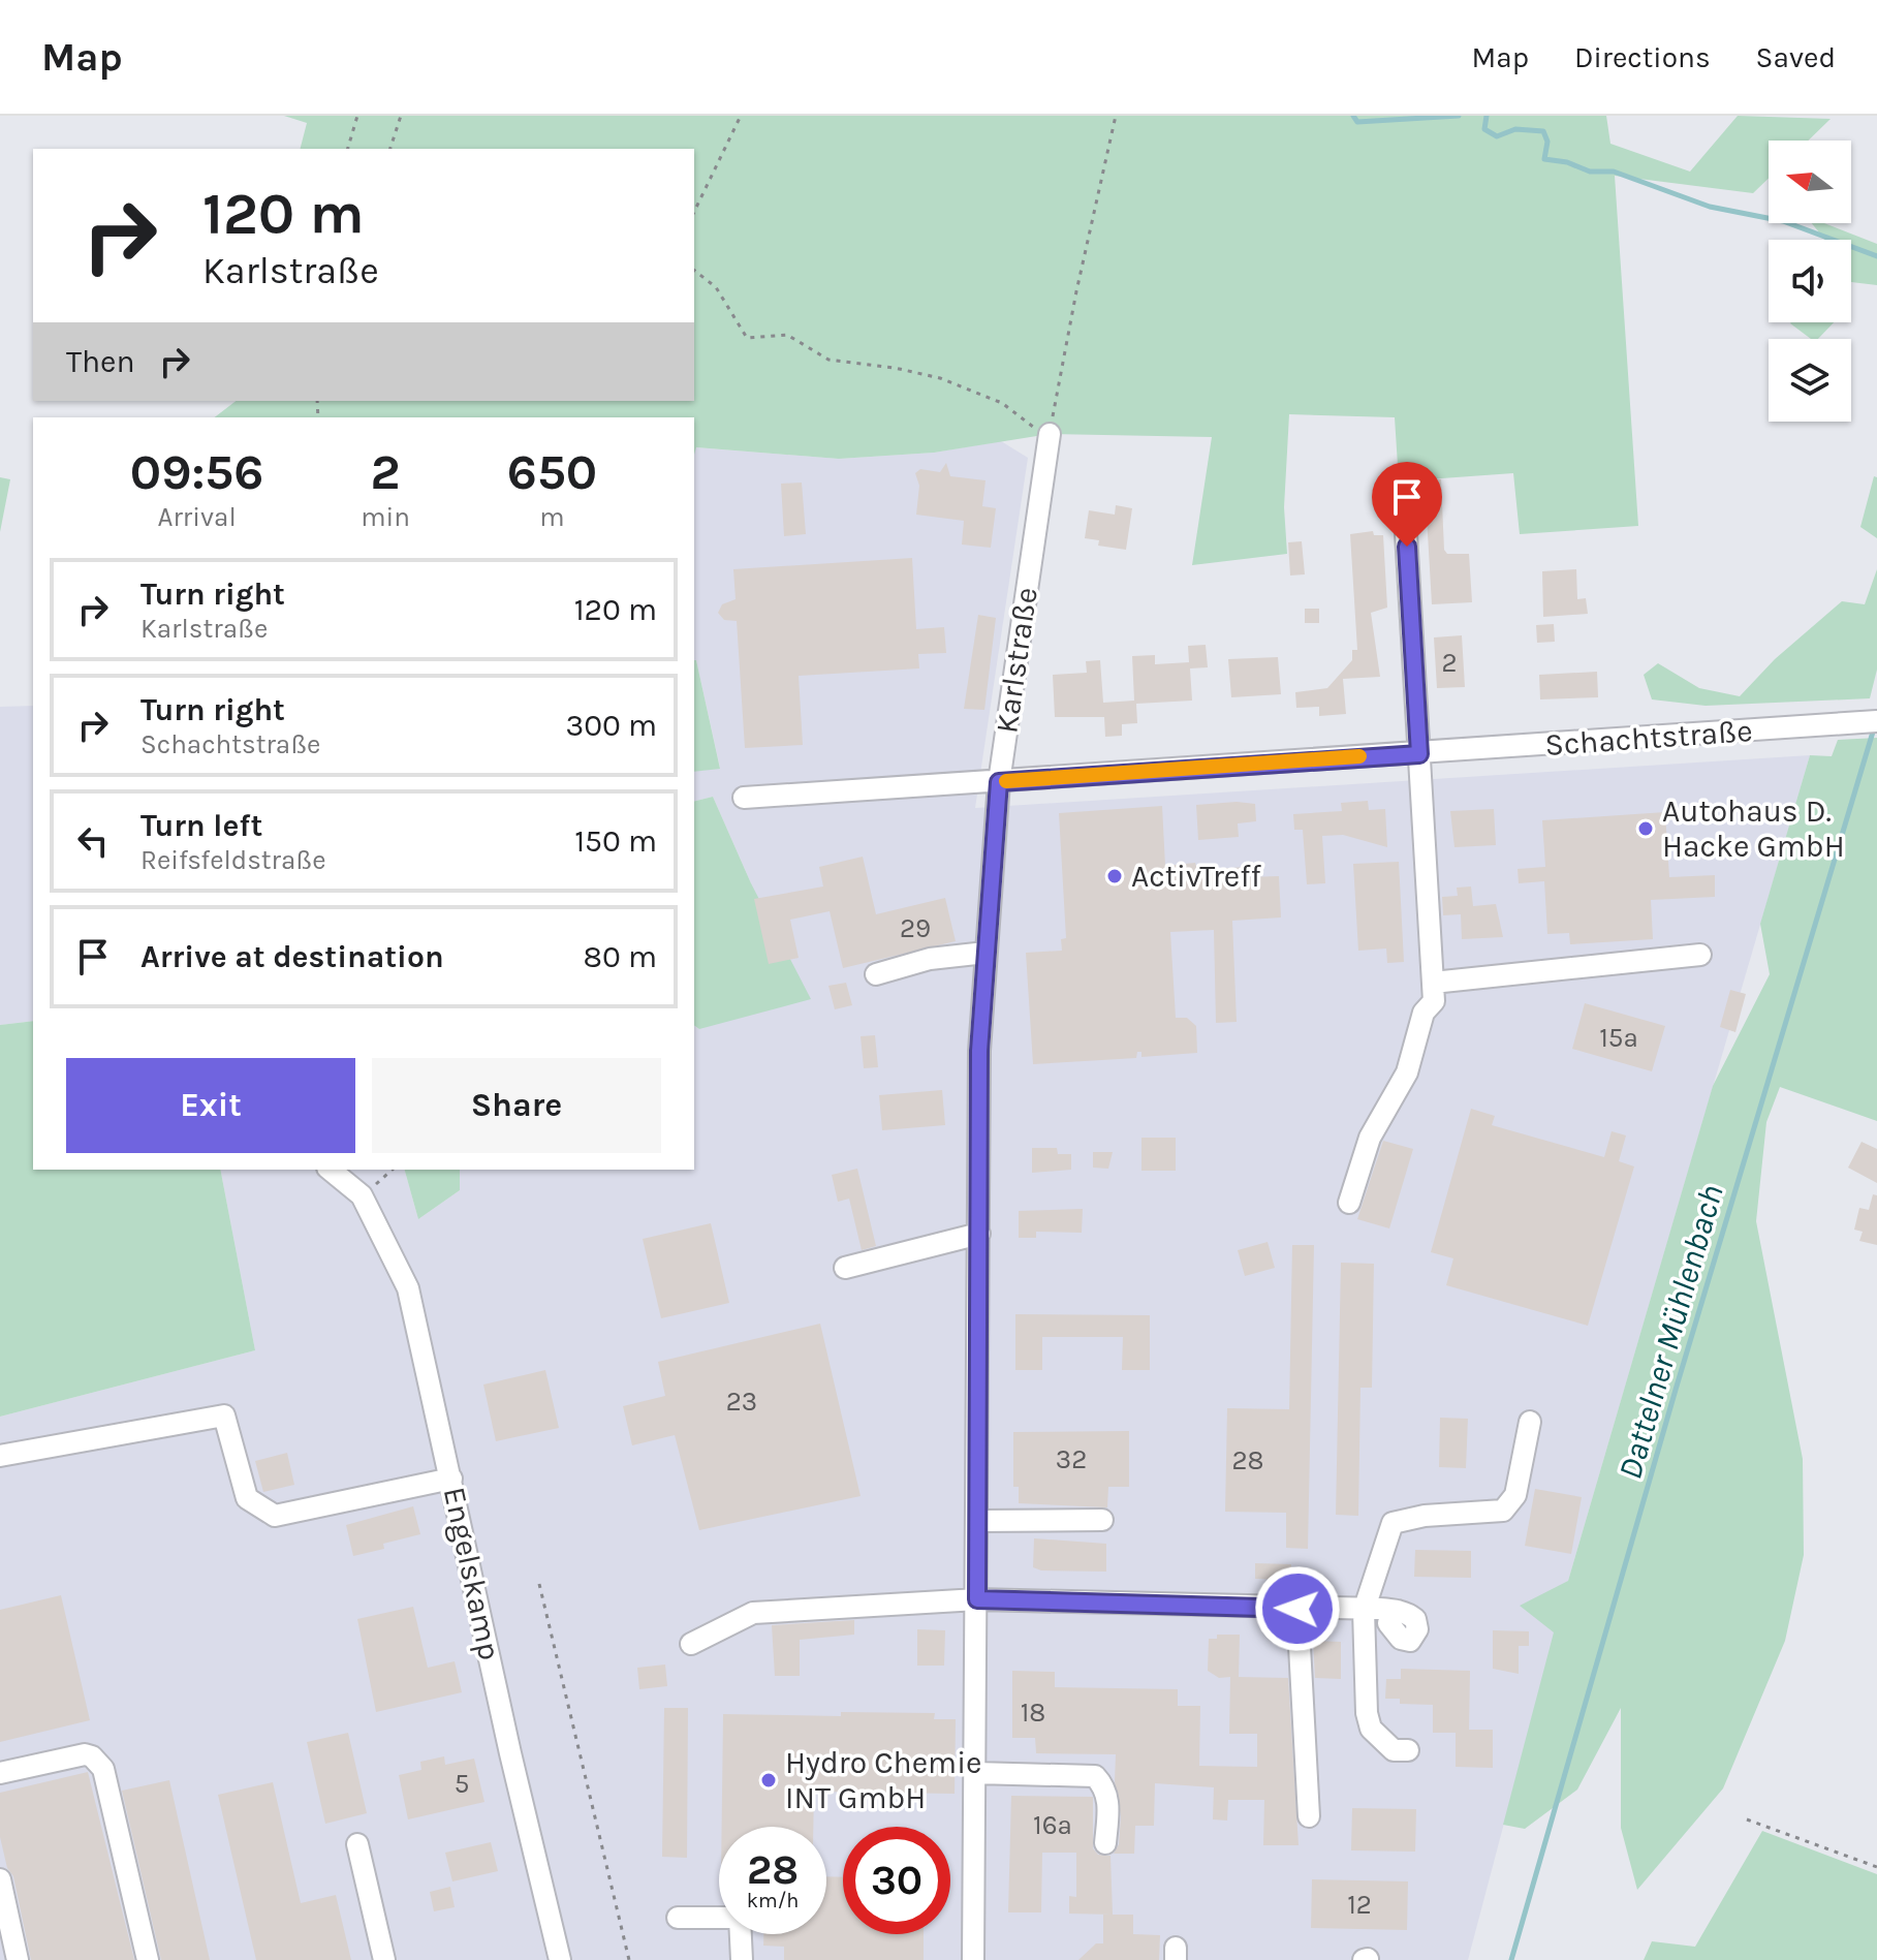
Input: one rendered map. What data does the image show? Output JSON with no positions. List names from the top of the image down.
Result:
{
  "streets": {
    "street": ["Karlstraße", "Schachtstraße", "Engelskamp"]
  },
  "crossings": [
    ["Karlstraße", "Schachtstraße"]
  ],
  "water": ["Dattelner Mühlenbach"],
  "places": ["Autohaus D. Hacke GmbH", "ActivTreff", "Hydro Chemie INT GmbH"],
  "house_numbers": [
    "2",
    "29",
    "15a",
    "23",
    "32",
    "28",
    "18",
    "5",
    "16a",
    "12"
  ],
  "north": "left",
  "page": {
    "header": "Map",
    "nav": ["Map", "Directions", "Saved"],
    "turn": ["120 m", "Karlstraße"],
    "then": "Then",
    "eta": [
      "09:56",
      "Arrival",
      "2",
      "min",
      "650",
      "m"
    ],
    "list": [
      {
        "name": "Turn right",
        "note": "Karlstraße",
        "value": "120 m"
      },
      {
        "name": "Turn right",
        "note": "Schachtstraße",
        "value": "300 m"
      },
      {
        "name": "Turn left",
        "note": "Reifsfeldstraße",
        "value": "150 m"
      },
      {
        "name": "Arrive at destination",
        "value": "80 m"
      }
    ],
    "buttons": ["Exit", "Share"],
    "speed": "28 km/h",
    "limit": "30"
  }
}
